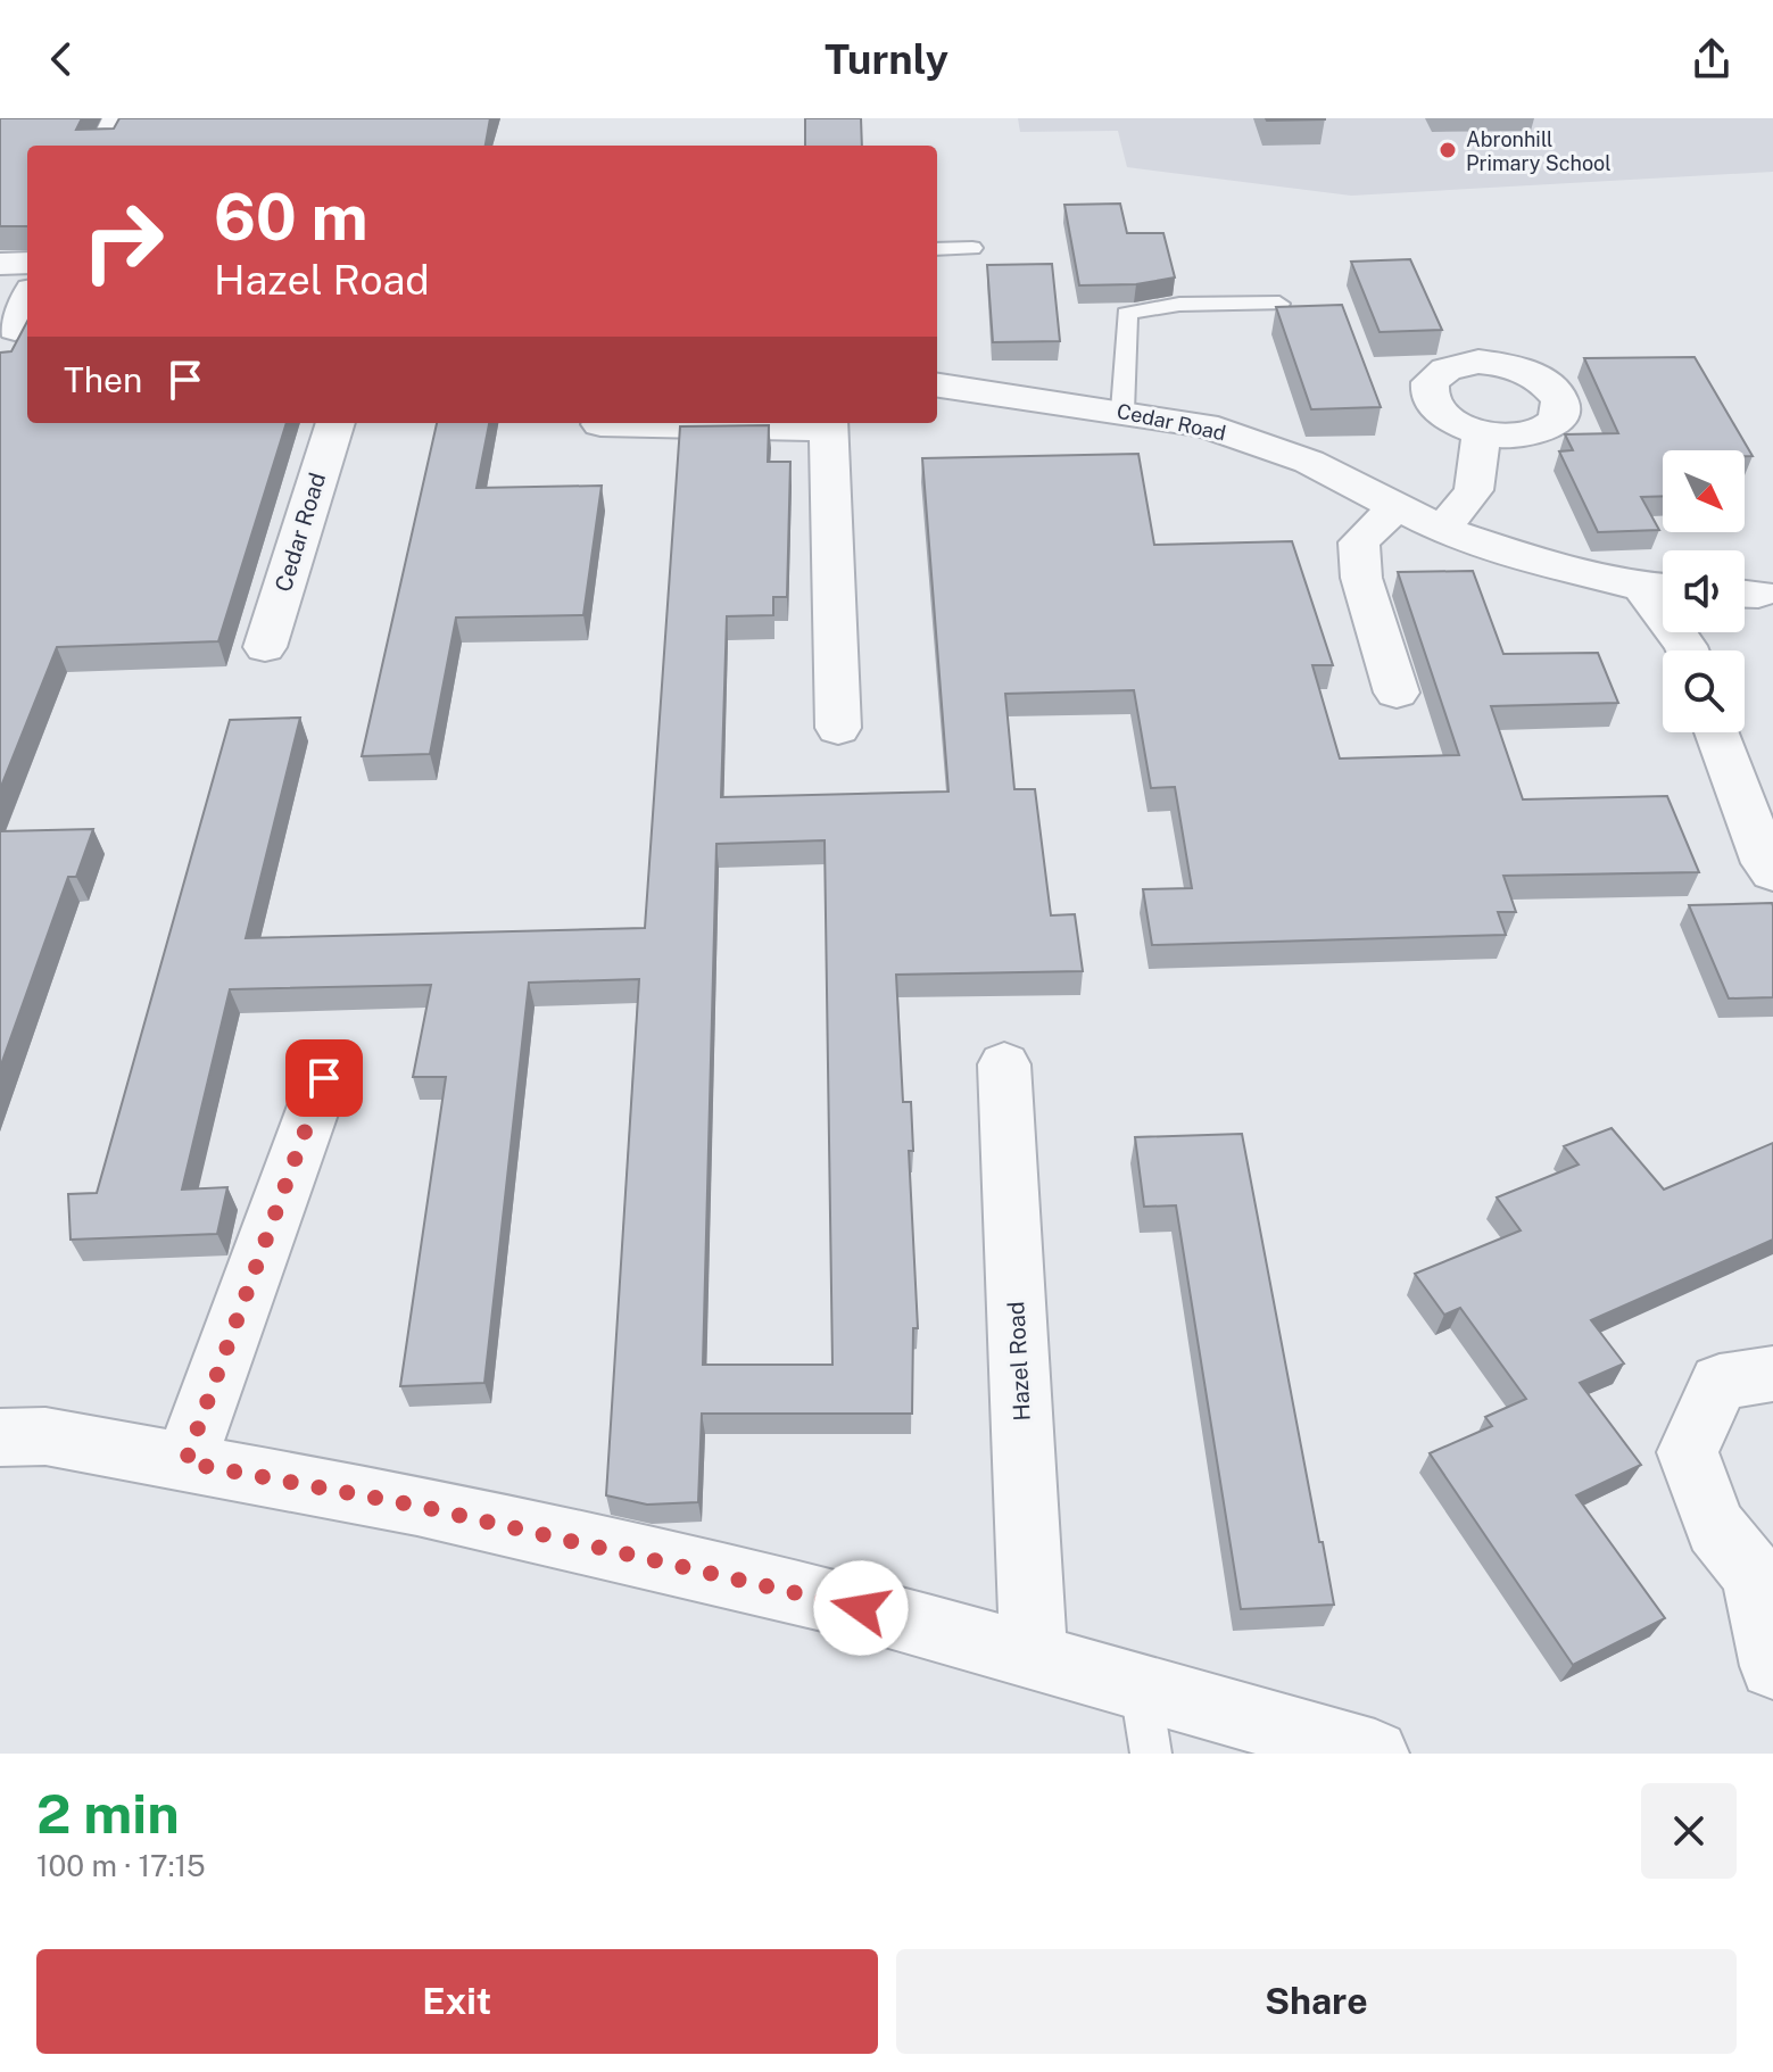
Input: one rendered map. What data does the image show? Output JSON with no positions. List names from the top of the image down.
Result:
{
  "streets": {
    "street": ["Cedar Road", "Hazel Road"]
  },
  "places": ["Abronhill Primary School"],
  "north": "bottom right",
  "page": {
    "header": "Turnly",
    "turn": ["60 m", "Hazel Road"],
    "then": "Then",
    "heading": ["2 min", "100 m · 17:15"],
    "buttons": ["Exit", "Share"]
  }
}
